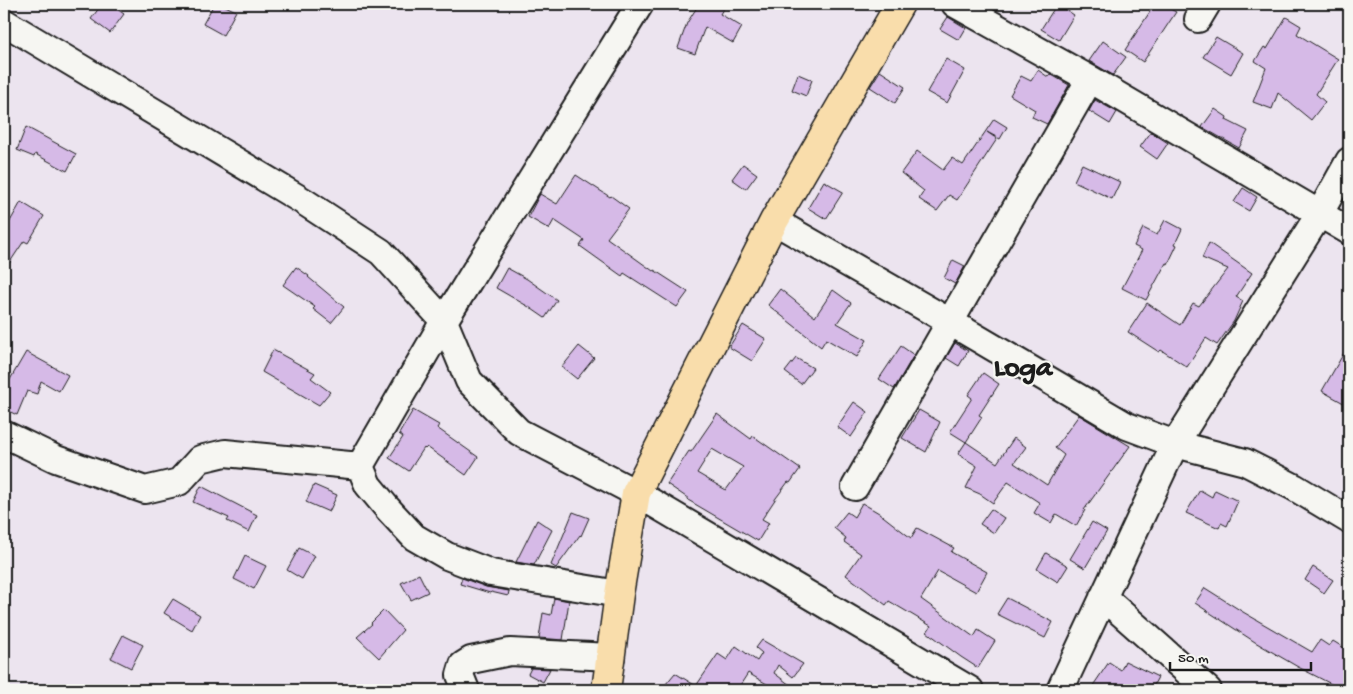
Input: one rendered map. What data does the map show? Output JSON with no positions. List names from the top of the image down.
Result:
{
  "districts": ["Loga"],
  "scale_bar": "50 m"
}
